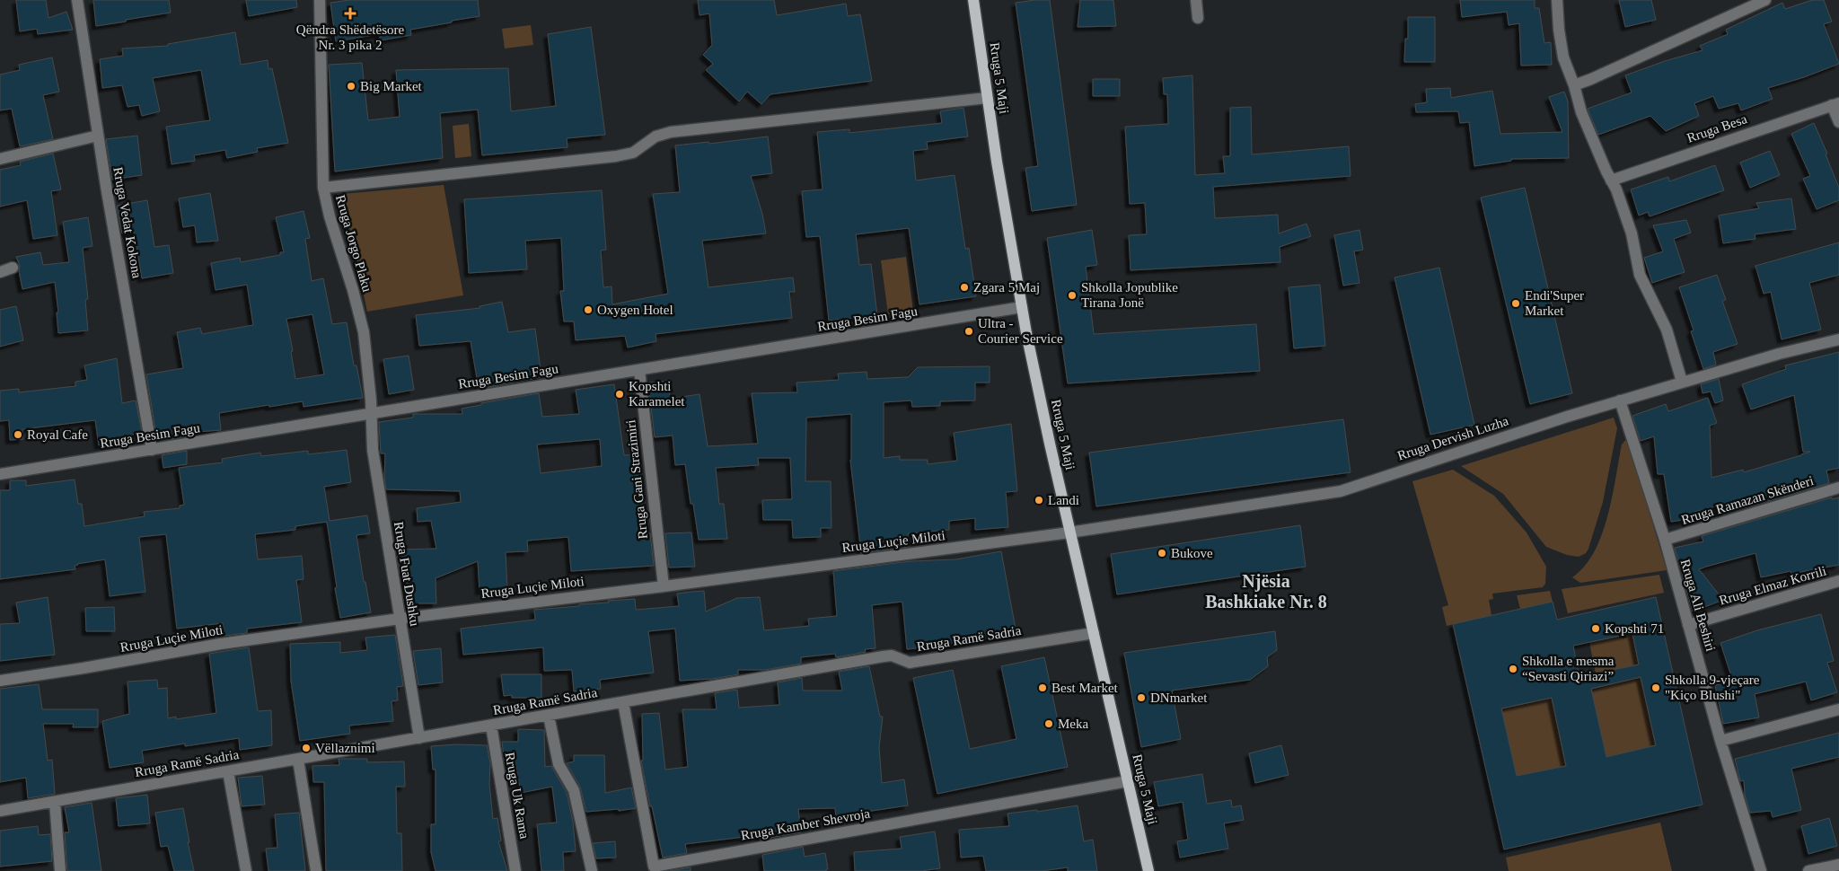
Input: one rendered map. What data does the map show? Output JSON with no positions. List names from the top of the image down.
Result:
{
  "streets": {
    "main road": ["Rruga 5 Maji"],
    "street": [
      "Rruga Besa",
      "Rruga Vedat Kokona",
      "Rruga Jorgo Plaku",
      "Rruga Besim Fagu",
      "Rruga Dervish Luzha",
      "Rruga Gani Strazimiri",
      "Rruga Ramazan Skënderi",
      "Rruga Luçie Miloti",
      "Rruga Fuat Dushku",
      "Rruga Elmaz Korrili",
      "Rruga Ali Beshiri",
      "Rruga Ramë Sadria",
      "Rruga Uk Rama",
      "Rruga Kamber Shevroja"
    ]
  },
  "crossings": [
    ["Rruga 5 Maji", "Rruga Besim Fagu"],
    ["Rruga 5 Maji", "Rruga Dervish Luzha"],
    ["Rruga 5 Maji", "Rruga Luçie Miloti"],
    ["Rruga 5 Maji", "Rruga Ramë Sadria"],
    ["Rruga 5 Maji", "Rruga Kamber Shevroja"],
    ["Rruga Vedat Kokona", "Rruga Besim Fagu"],
    ["Rruga Jorgo Plaku", "Rruga Besim Fagu"],
    ["Rruga Jorgo Plaku", "Rruga Fuat Dushku"],
    ["Rruga Besim Fagu", "Rruga Gani Strazimiri"],
    ["Rruga Besim Fagu", "Rruga Fuat Dushku"],
    ["Rruga Dervish Luzha", "Rruga Luçie Miloti"],
    ["Rruga Dervish Luzha", "Rruga Ali Beshiri"],
    ["Rruga Gani Strazimiri", "Rruga Luçie Miloti"],
    ["Rruga Ramazan Skënderi", "Rruga Ali Beshiri"],
    ["Rruga Luçie Miloti", "Rruga Fuat Dushku"],
    ["Rruga Fuat Dushku", "Rruga Ramë Sadria"],
    ["Rruga Elmaz Korrili", "Rruga Ali Beshiri"],
    ["Rruga Ramë Sadria", "Rruga Uk Rama"],
    ["Rruga Ramë Sadria", "Rruga Kamber Shevroja"]
  ],
  "districts": ["Njësia Bashkiake Nr. 8"],
  "places": {
    "health": ["Qëndra Shëdetësore Nr. 3 pika 2"],
    "other": [
      "Big Market",
      "Zgara 5 Maj",
      "Shkolla Jopublike Tirana Jonë",
      "Endi'Super Market",
      "Oxygen Hotel",
      "Ultra - Courier Service",
      "Kopshti Karamelet",
      "Royal Cafe",
      "Landi",
      "Bukove",
      "Kopshti 71",
      "Shkolla e mesma “Sevasti Qiriazi”",
      "Best Market",
      "Shkolla 9-vjeçare \"Kiço Blushi\"",
      "DNmarket",
      "Meka",
      "Vëllaznimi"
    ]
  }
}
